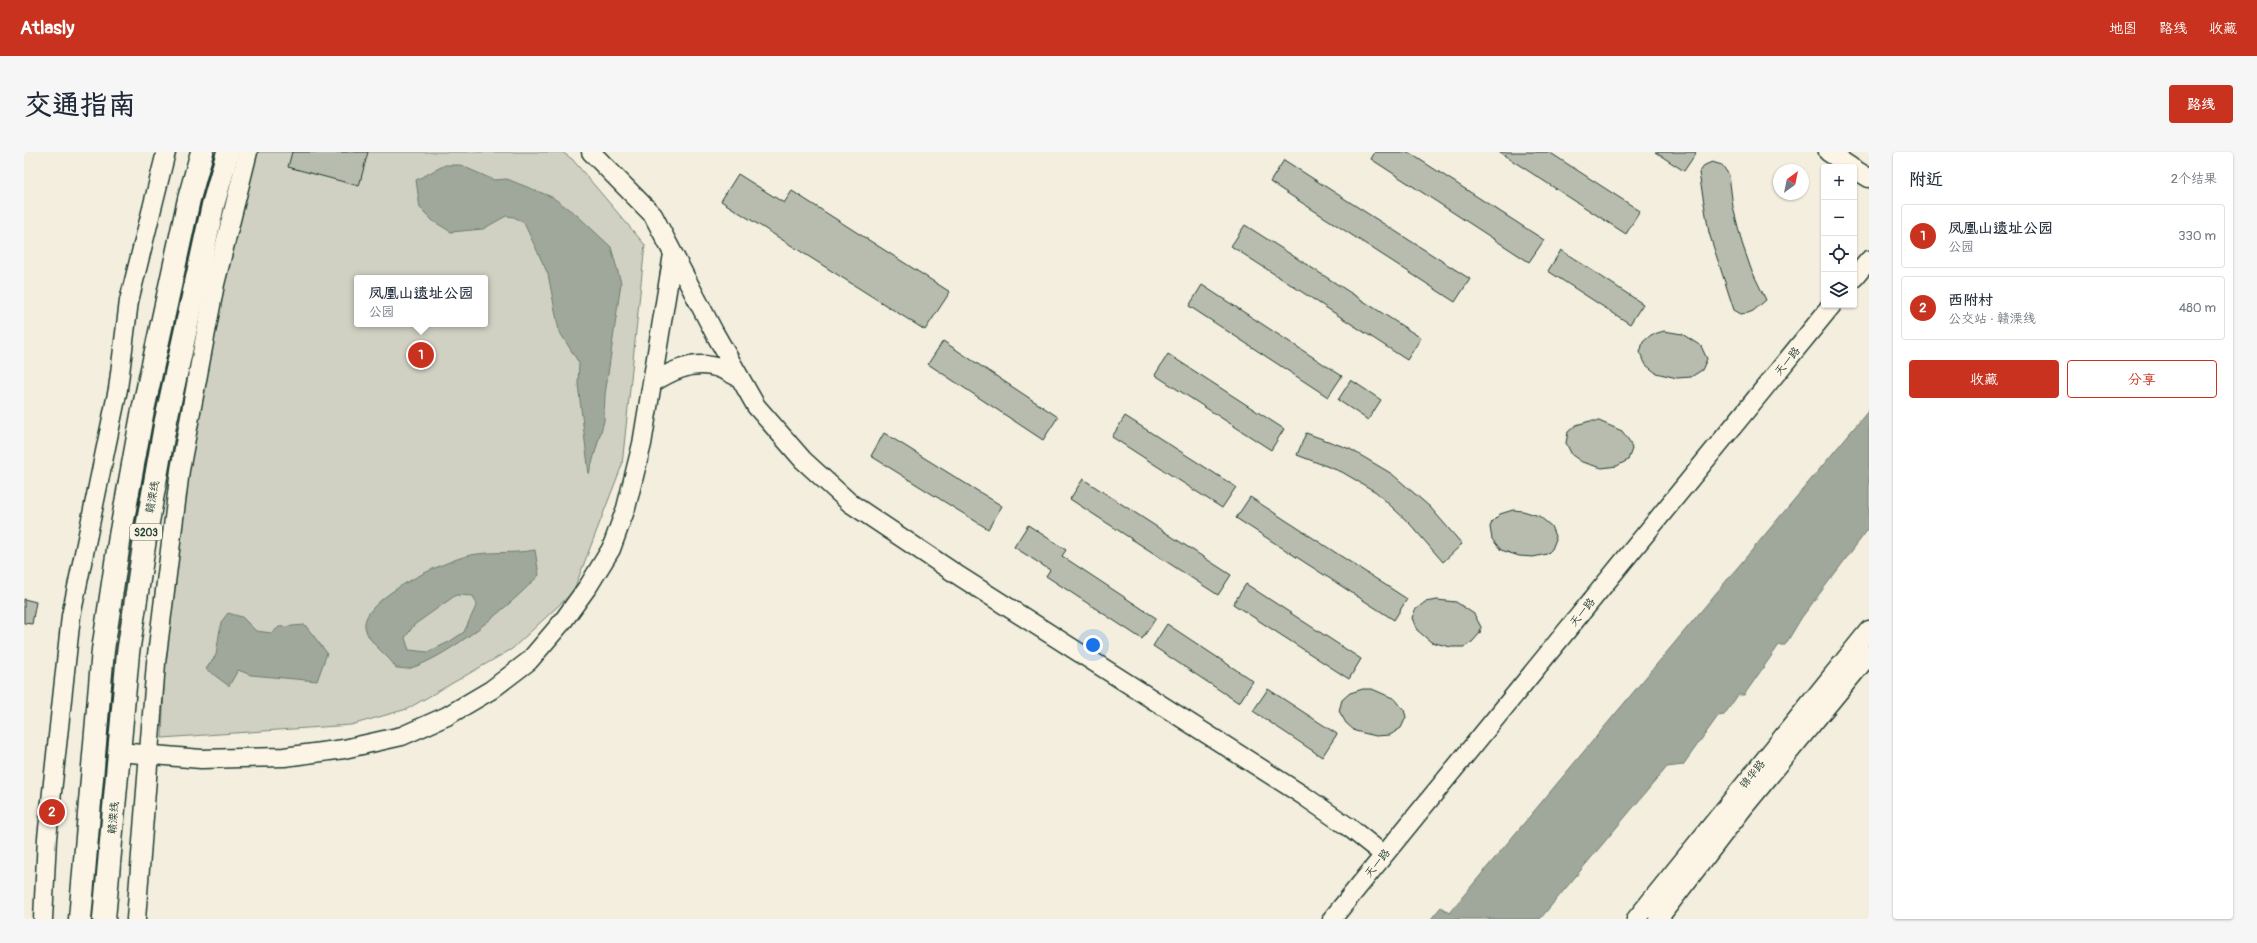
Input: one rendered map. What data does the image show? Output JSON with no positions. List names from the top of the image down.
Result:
{
  "streets": {
    "main road": ["赣溧线", "S203"],
    "street": ["天一路", "锦华路"]
  },
  "north": "top right",
  "page": {
    "header": "Atlasly",
    "nav": ["地图", "路线", "收藏"],
    "title": "交通指南",
    "buttons": [
      "路线",
      ["收藏", "分享"]
    ],
    "heading": ["附近", "2个结果"],
    "map_buttons": ["+", "−"],
    "list": [
      {
        "mark": "1",
        "name": "凤凰山遗址公园",
        "note": "公园",
        "value": "330 m"
      },
      {
        "mark": "2",
        "name": "西附村",
        "note": "公交站 · 赣溧线",
        "value": "480 m"
      }
    ],
    "popup": ["凤凰山遗址公园", "公园"],
    "pins": ["1", "2"]
  }
}
